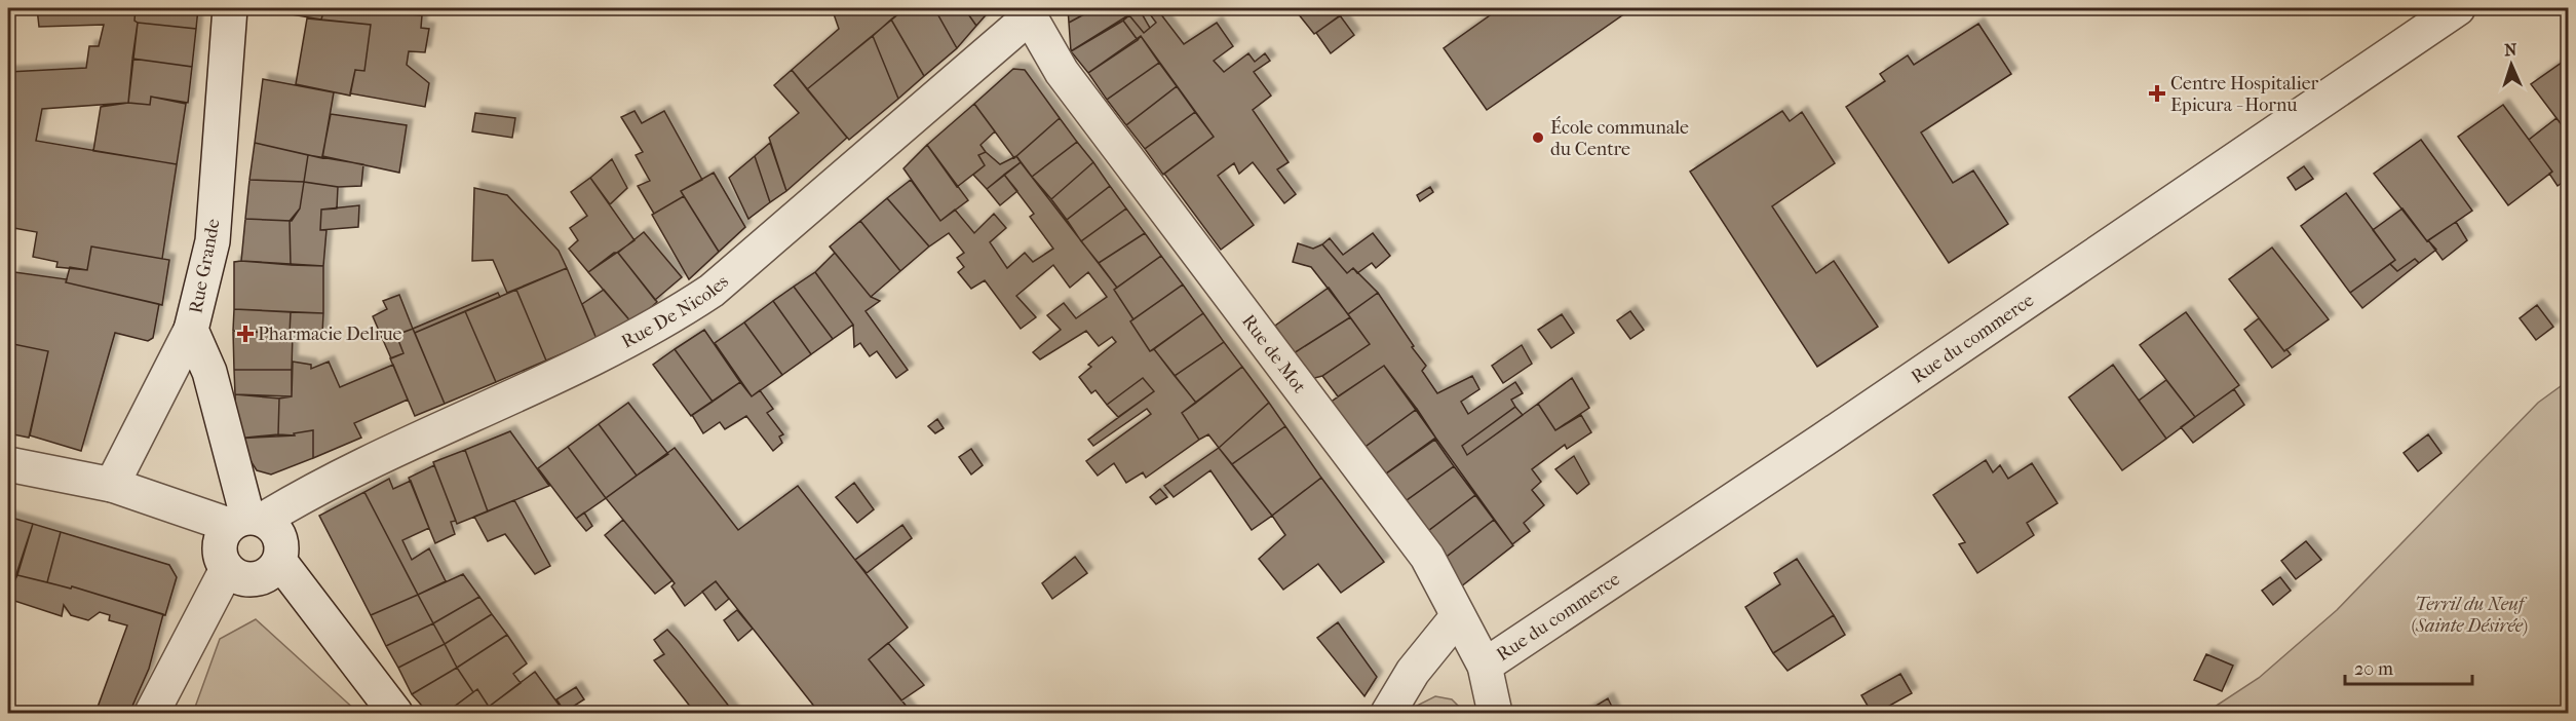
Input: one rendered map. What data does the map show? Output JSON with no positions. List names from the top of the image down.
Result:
{
  "streets": {
    "street": [
      "Rue Grande",
      "Rue De Nicoles",
      "Rue du commerce",
      "Rue de Mot"
    ]
  },
  "crossings": [
    ["Rue Grande", "Rue De Nicoles"],
    ["Rue De Nicoles", "Rue de Mot"],
    ["Rue du commerce", "Rue de Mot"]
  ],
  "parks": ["Terril du Neuf (Sainte Désirée)"],
  "places": {
    "health": ["Centre Hospitalier Epicura - Hornu", "Pharmacie Delrue"],
    "other": ["École communale du Centre"]
  },
  "scale_bar": "20 m",
  "north": "top"
}
